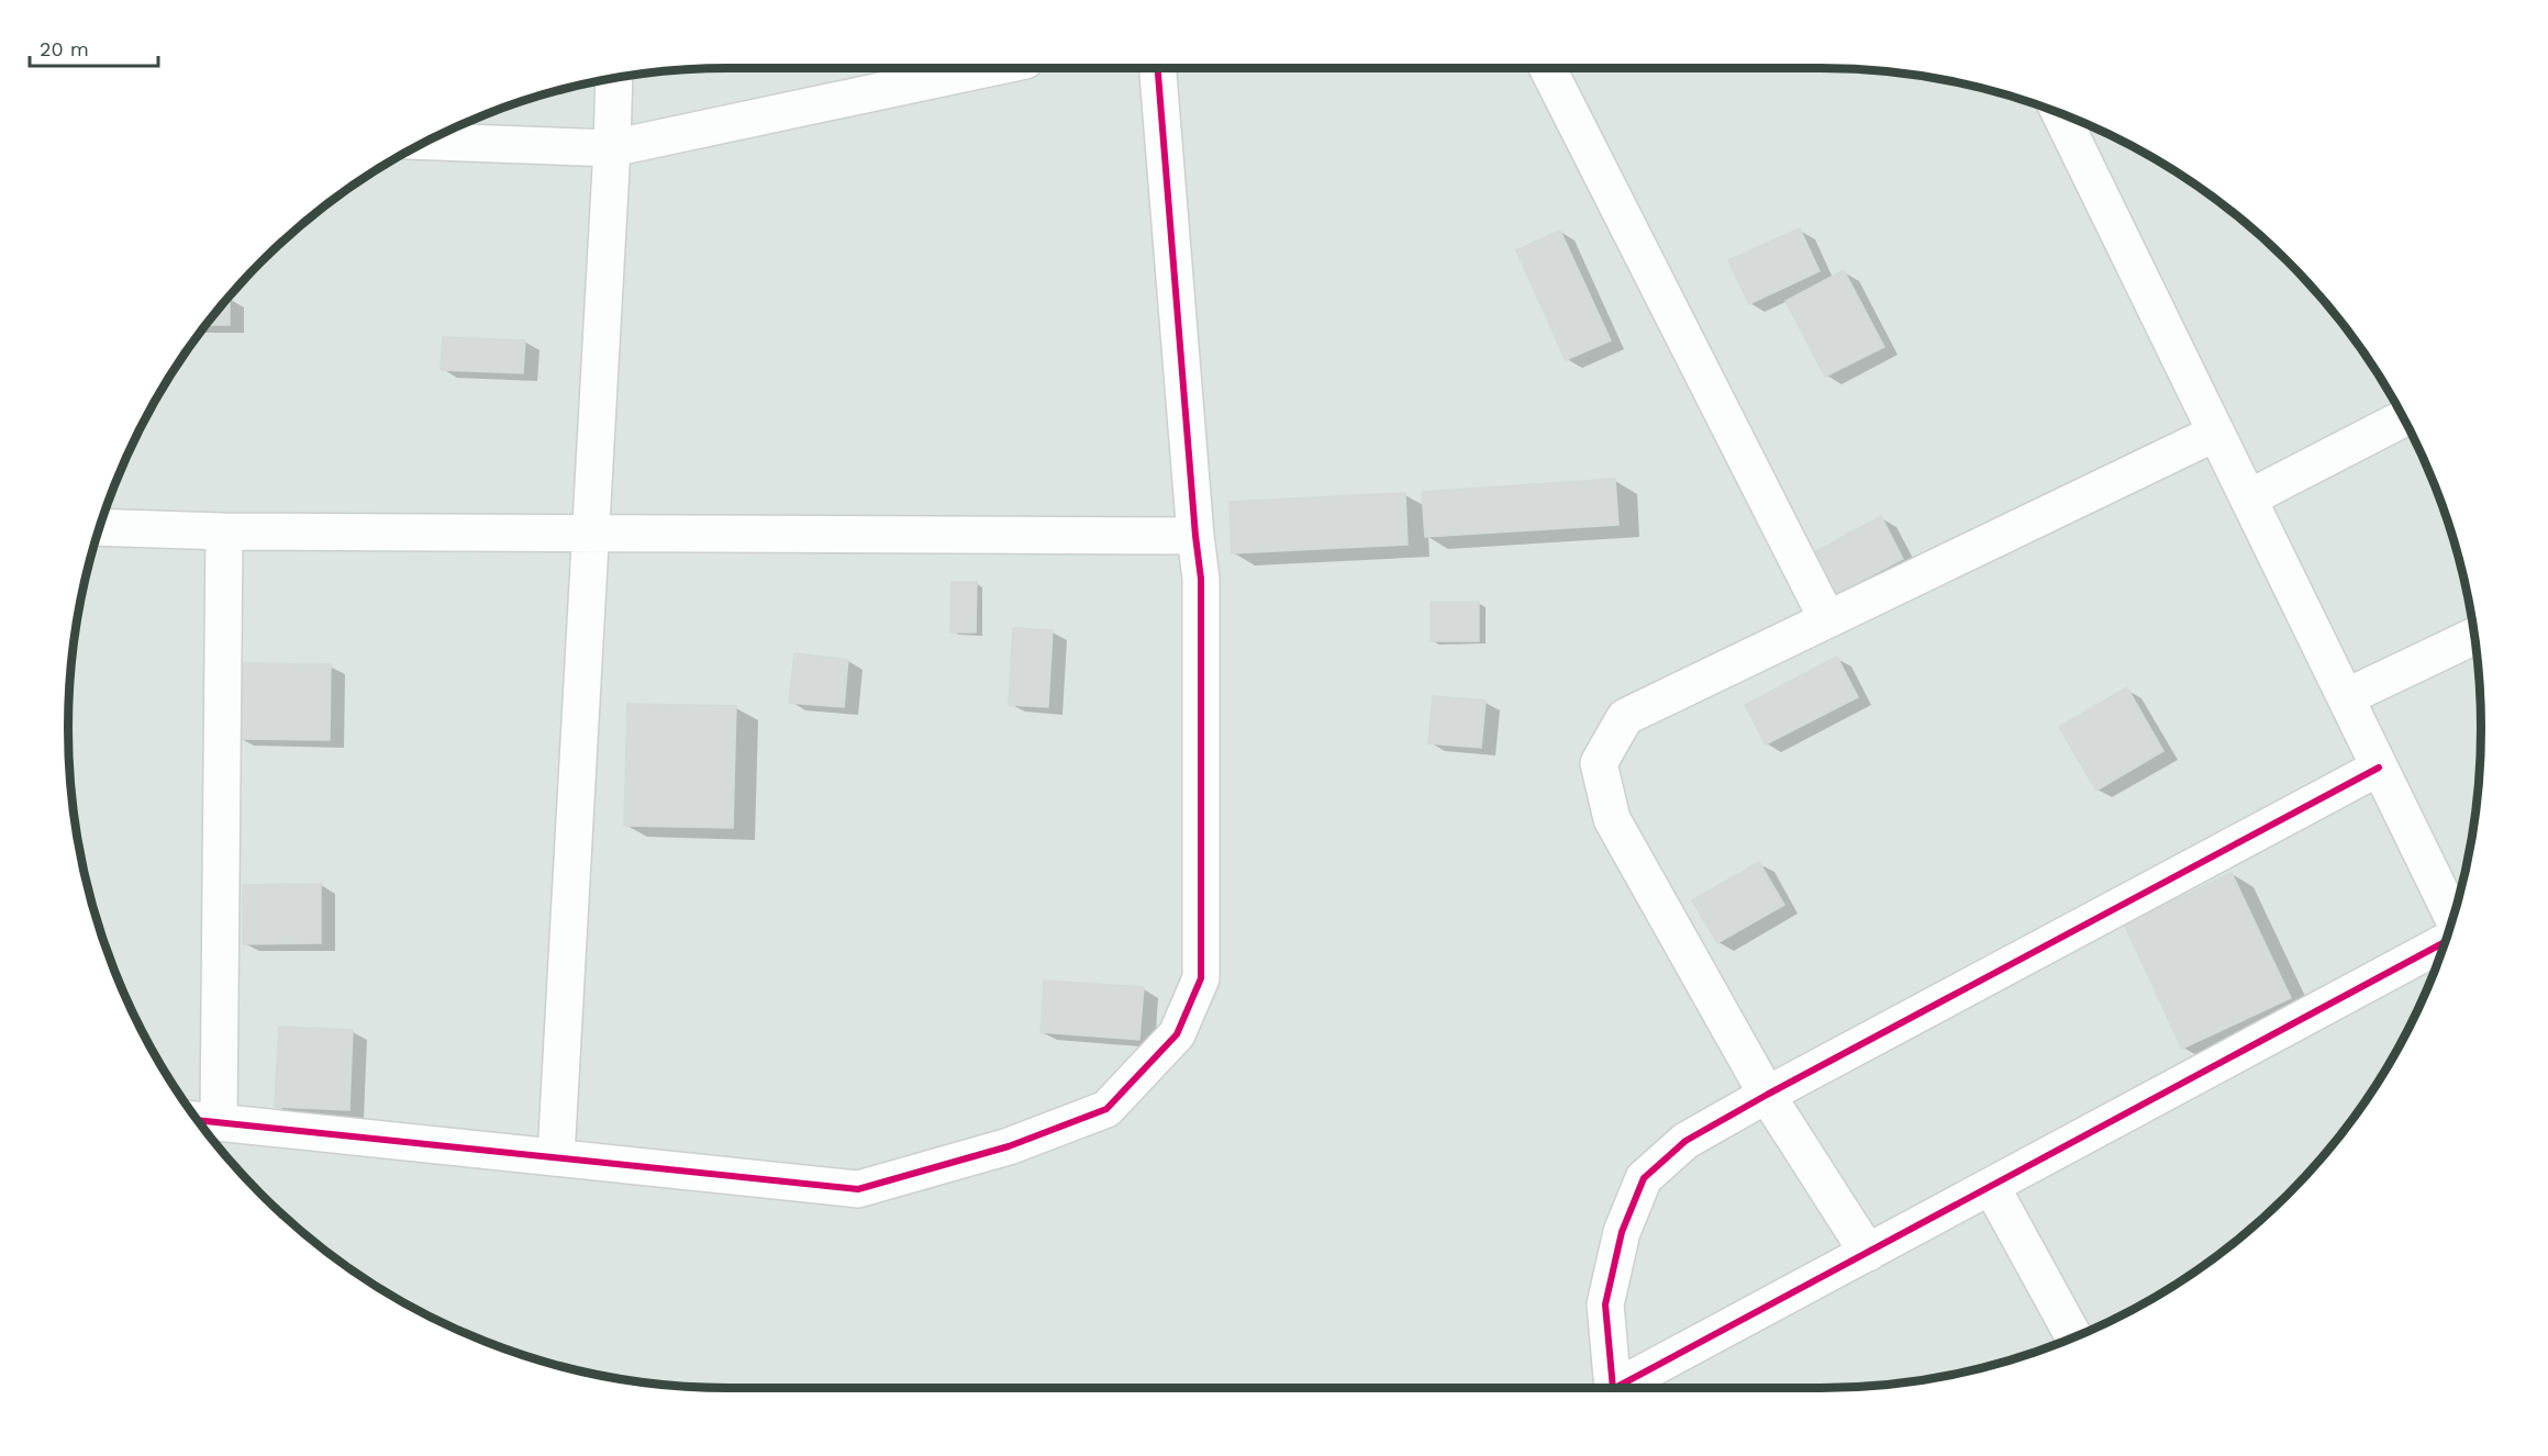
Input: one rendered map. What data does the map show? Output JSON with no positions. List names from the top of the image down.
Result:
{
  "scale_bar": "20 m"
}
